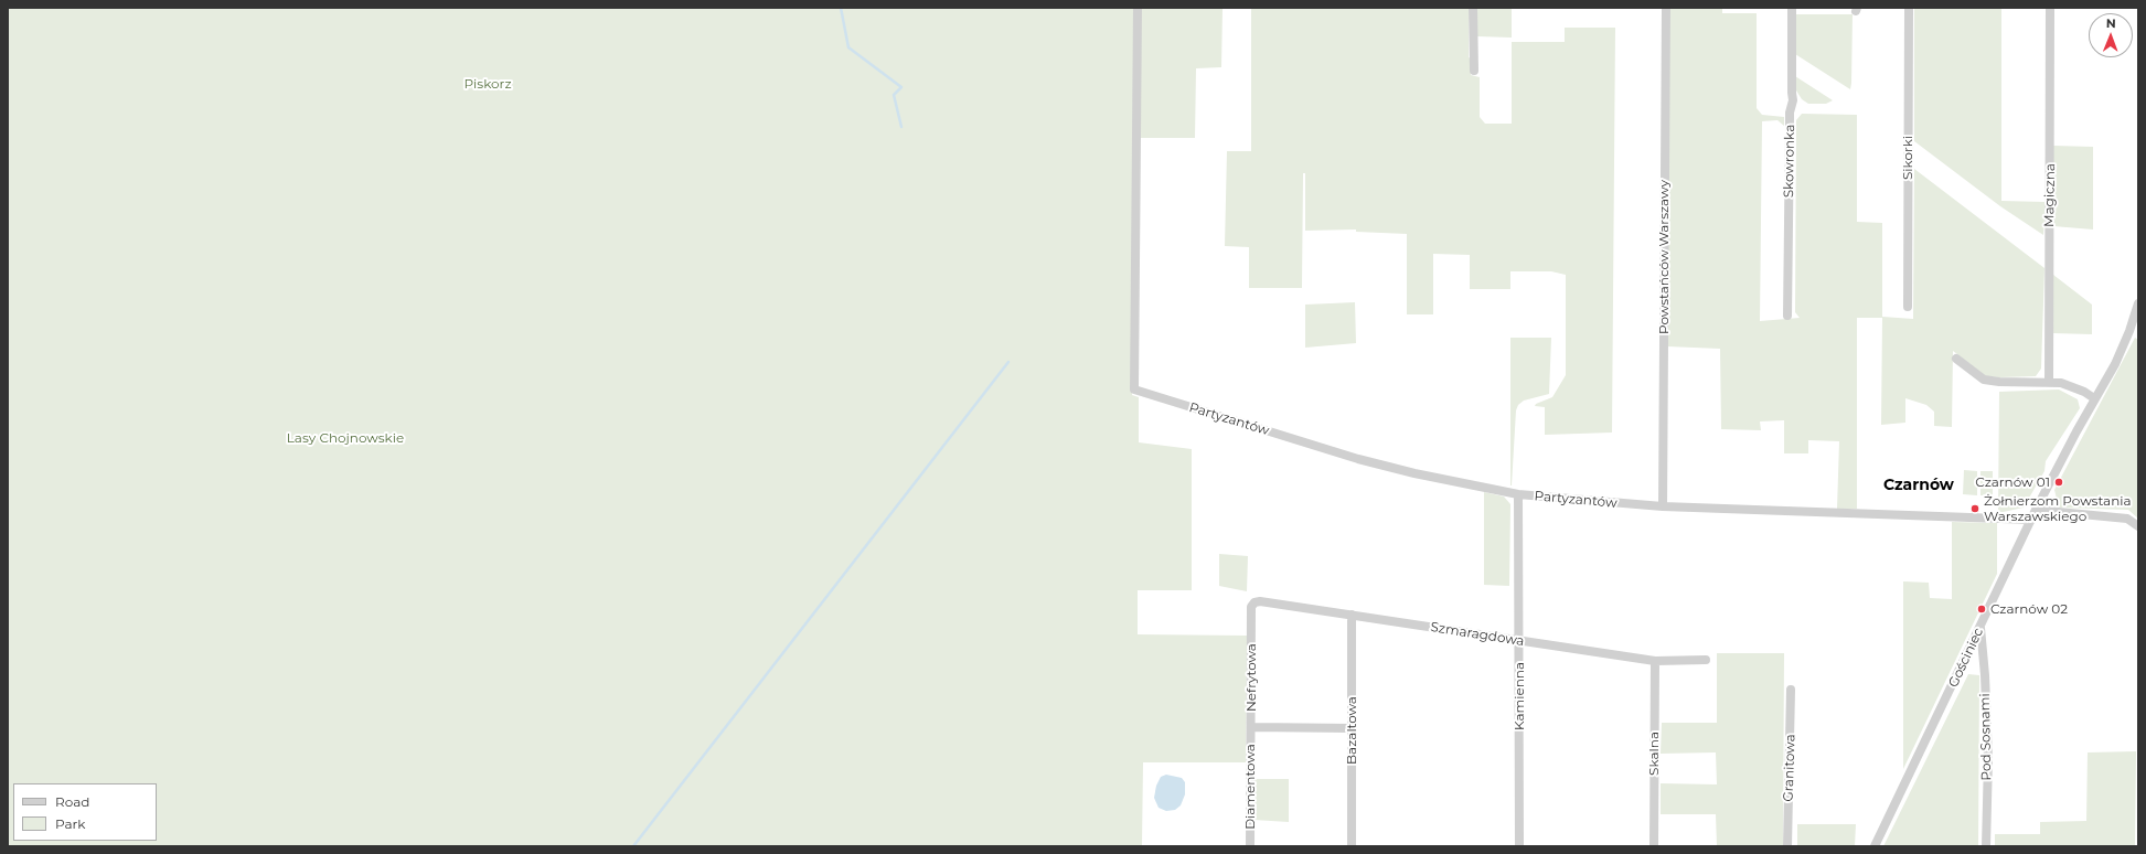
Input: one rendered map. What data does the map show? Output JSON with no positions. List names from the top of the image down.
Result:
{
  "streets": {
    "street": [
      "Sikorki",
      "Skowronka",
      "Magiczna",
      "Powstańców Warszawy",
      "Partyzantów",
      "Szmaragdowa",
      "Gościniec",
      "Nefrytowa",
      "Kamienna",
      "Bazaltowa",
      "Pod Sosnami",
      "Skalna",
      "Granitowa",
      "Diamentowa"
    ]
  },
  "crossings": [
    ["Powstańców Warszawy", "Partyzantów"],
    ["Partyzantów", "Gościniec"],
    ["Partyzantów", "Kamienna"],
    ["Szmaragdowa", "Nefrytowa"],
    ["Szmaragdowa", "Kamienna"],
    ["Szmaragdowa", "Bazaltowa"],
    ["Szmaragdowa", "Skalna"],
    ["Gościniec", "Pod Sosnami"],
    ["Nefrytowa", "Bazaltowa"],
    ["Nefrytowa", "Diamentowa"]
  ],
  "districts": ["Czarnów"],
  "parks": ["Piskorz", "Lasy Chojnowskie"],
  "places": ["Czarnów 01", "Żołnierzom Powstania Warszawskiego", "Czarnów 02"],
  "legend": ["Road", "Park"],
  "north": "top"
}
